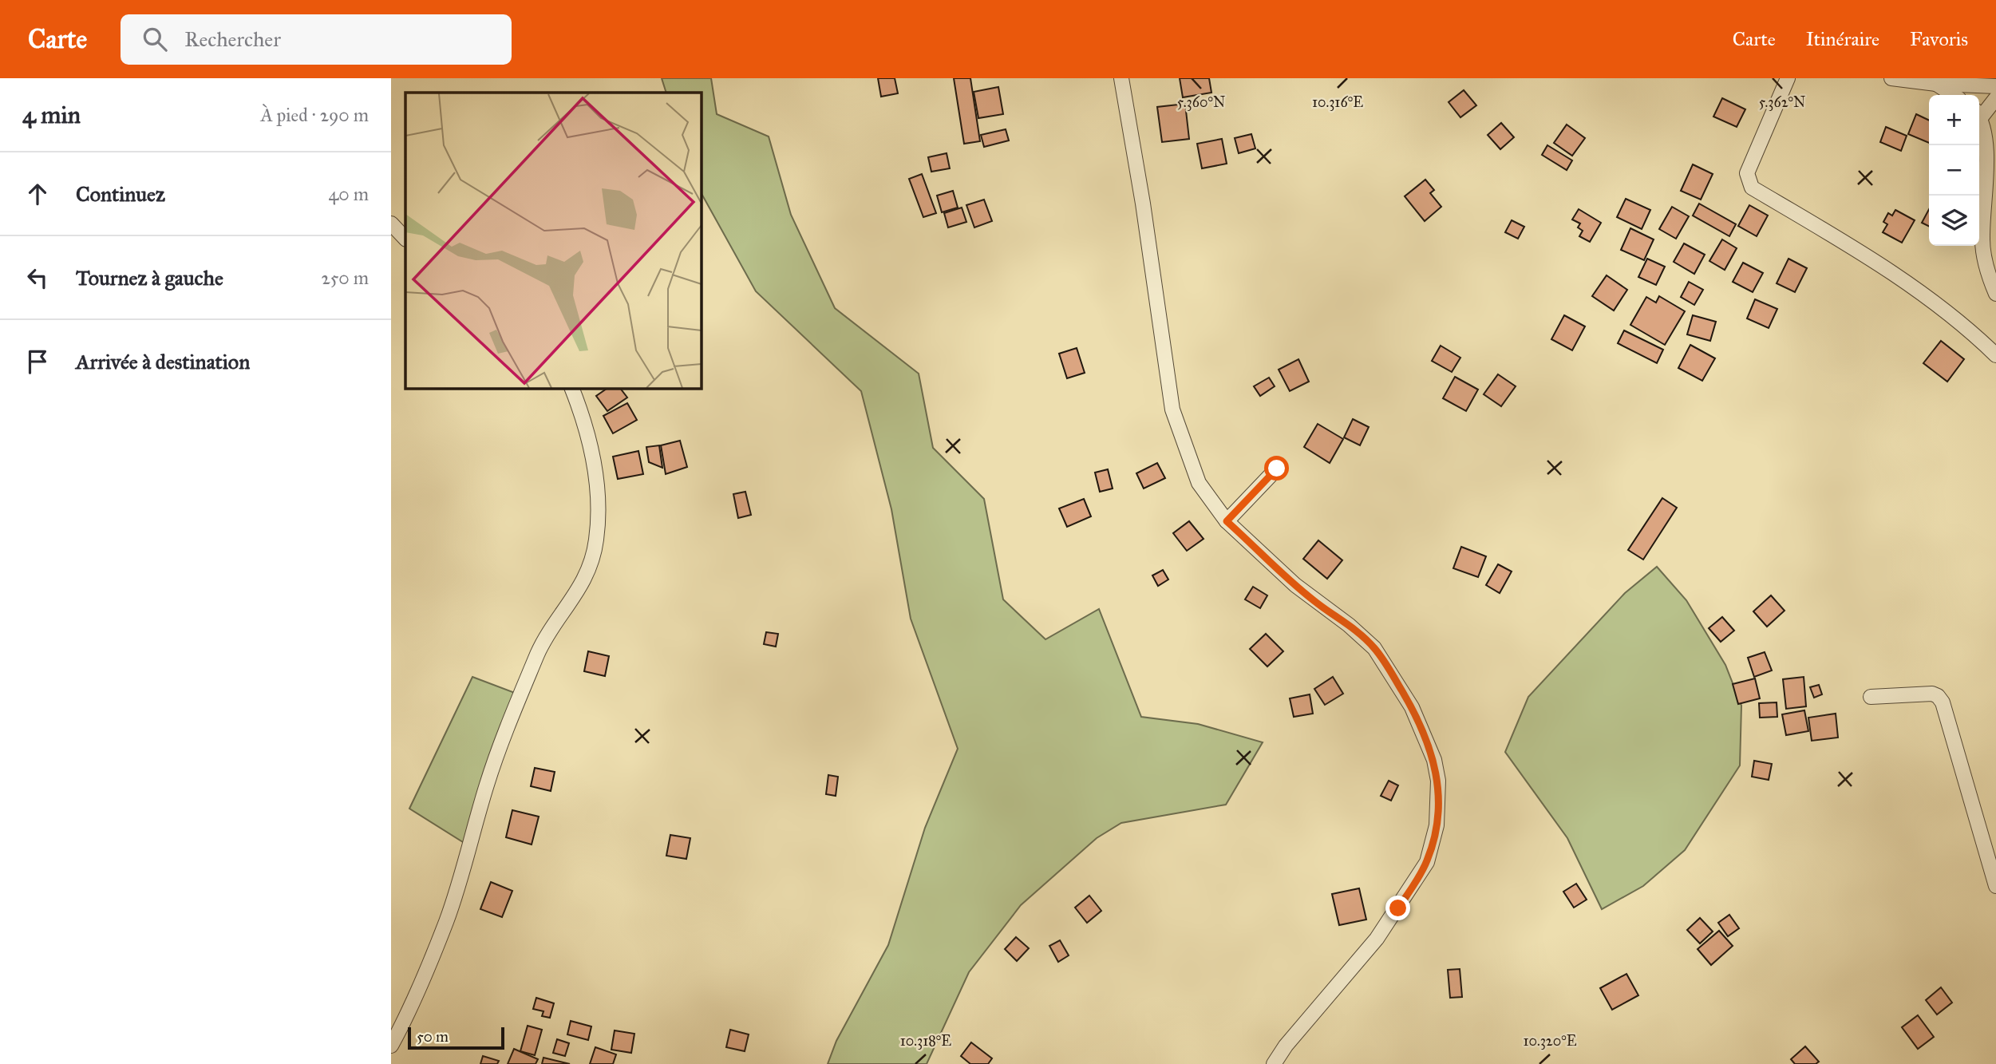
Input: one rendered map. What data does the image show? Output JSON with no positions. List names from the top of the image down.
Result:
{
  "scale_bar": "50 m",
  "page": {
    "header": "Carte",
    "search": "Rechercher",
    "nav": ["Carte", "Itinéraire", "Favoris"],
    "heading": ["4 min", "À pied · 290 m"],
    "map_buttons": ["+", "−"],
    "list": [
      ["Continuez", "40 m"],
      ["Tournez à gauche", "250 m"],
      "Arrivée à destination"
    ],
    "scale": "50 m"
  },
  "coordinates": [
    "10.316°E",
    "5.360°N",
    "5.362°N",
    "10.318°E",
    "10.320°E"
  ]
}
